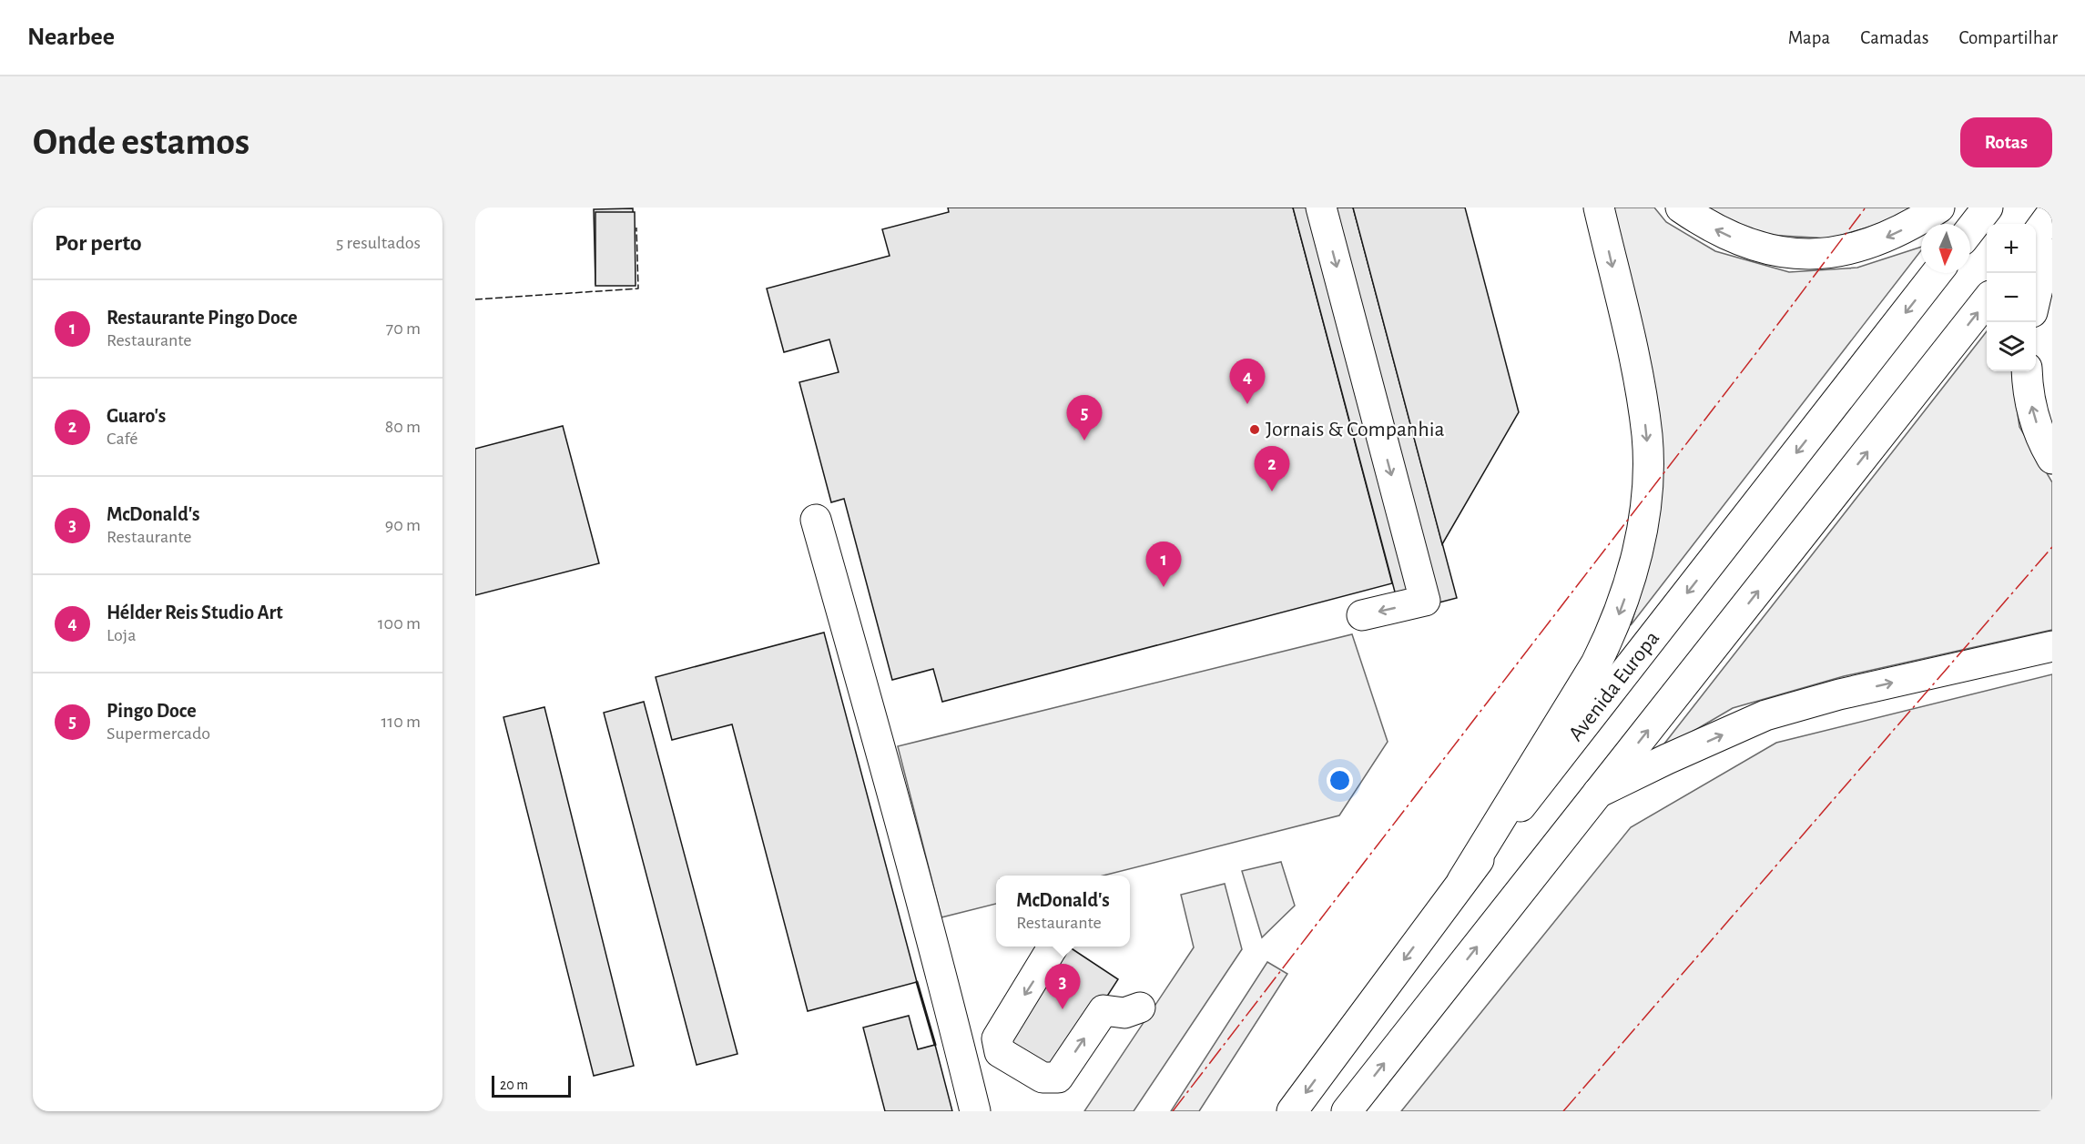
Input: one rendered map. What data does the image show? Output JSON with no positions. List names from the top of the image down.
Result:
{
  "streets": {
    "main road": ["Avenida Europa"]
  },
  "places": ["Jornais & Companhia"],
  "scale_bar": "20 m",
  "north": "bottom",
  "page": {
    "header": "Nearbee",
    "nav": ["Mapa", "Camadas", "Compartilhar"],
    "buttons": "Rotas",
    "title": "Onde estamos",
    "heading": ["Por perto", "5 resultados"],
    "map_buttons": ["+", "−"],
    "list": [
      {
        "mark": "1",
        "name": "Restaurante Pingo Doce",
        "note": "Restaurante",
        "value": "70 m"
      },
      {
        "mark": "2",
        "name": "Guaro's",
        "note": "Café",
        "value": "80 m"
      },
      {
        "mark": "3",
        "name": "McDonald's",
        "note": "Restaurante",
        "value": "90 m"
      },
      {
        "mark": "4",
        "name": "Hélder Reis Studio Art",
        "note": "Loja",
        "value": "100 m"
      },
      {
        "mark": "5",
        "name": "Pingo Doce",
        "note": "Supermercado",
        "value": "110 m"
      }
    ],
    "pins": [
      "4",
      "5",
      "2",
      "1",
      "3"
    ],
    "popup": ["McDonald's", "Restaurante"],
    "scale": "20 m"
  }
}
